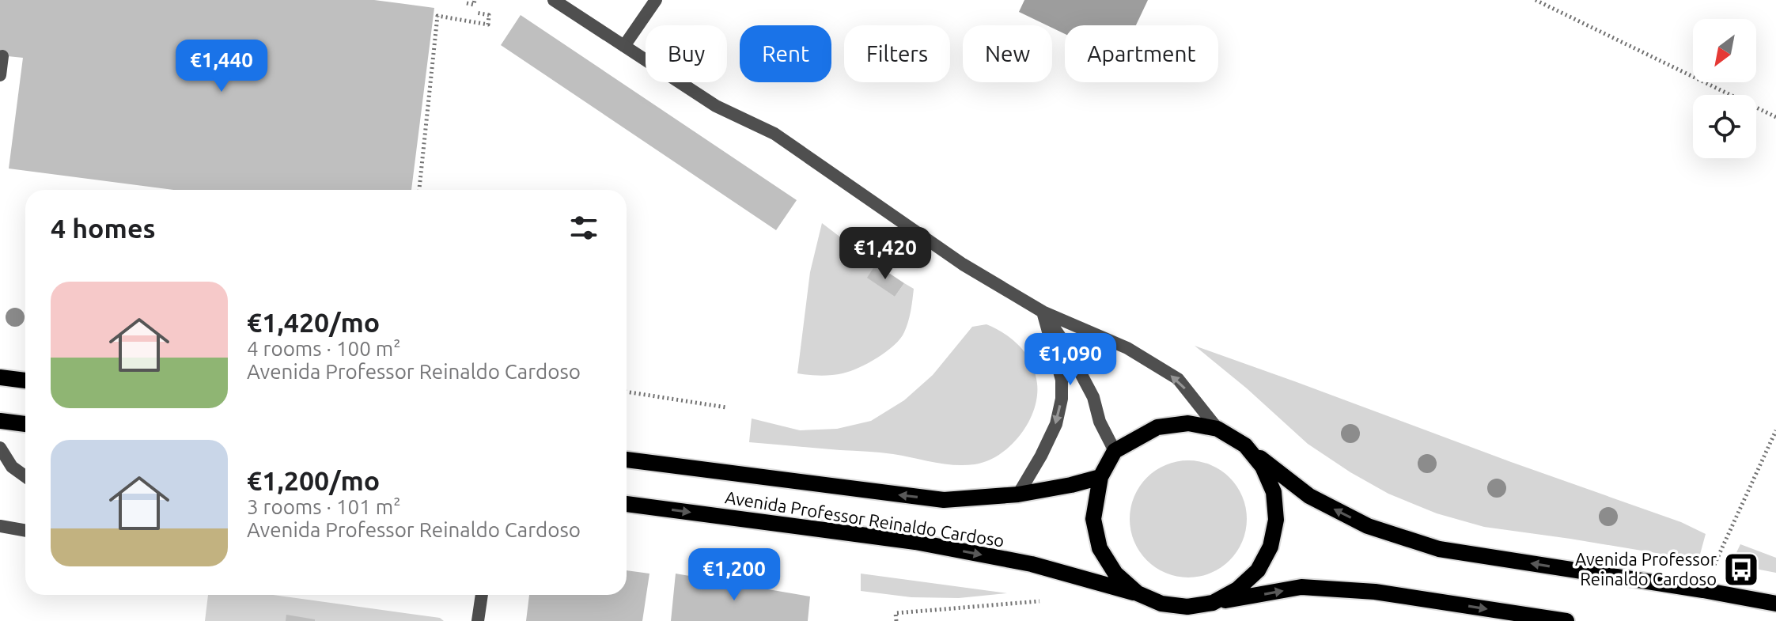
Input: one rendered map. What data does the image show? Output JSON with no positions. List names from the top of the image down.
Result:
{
  "streets": {
    "main road": ["Avenida Professor Reinaldo Cardoso"]
  },
  "places": {
    "bus stop": ["Avenida Professor Reinaldo Cardoso"]
  },
  "north": "bottom left",
  "page": {
    "chip": [
      "Buy",
      "Rent",
      "Filters",
      "New",
      "Apartment"
    ],
    "price": [
      "€1,440",
      "€1,420",
      "€1,090",
      "€1,200"
    ],
    "heading": "4 homes",
    "list": [
      {
        "name": "€1,420/mo",
        "note": "4 rooms · 100 m² · Avenida Professor Reinaldo Cardoso"
      },
      {
        "name": "€1,200/mo",
        "note": "3 rooms · 101 m² · Avenida Professor Reinaldo Cardoso"
      }
    ]
  }
}
